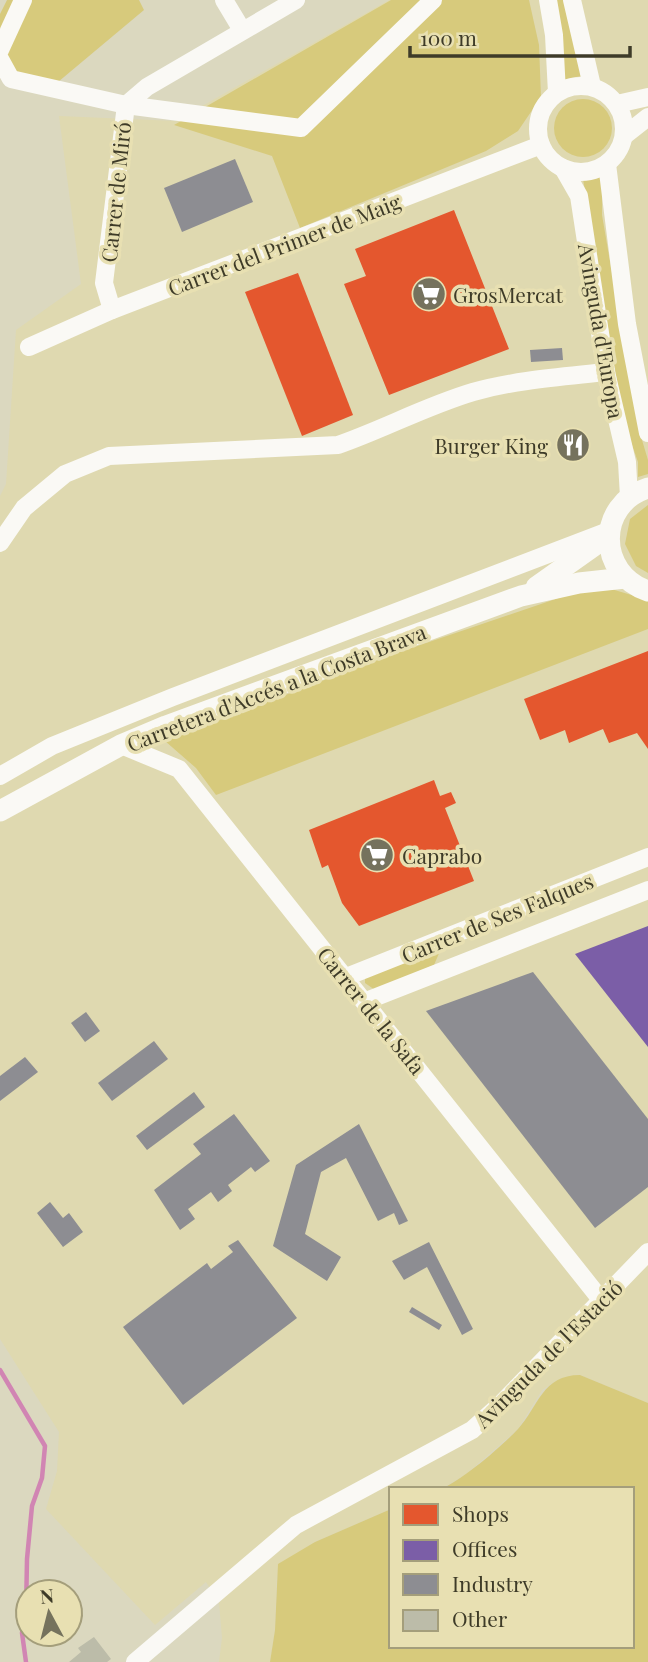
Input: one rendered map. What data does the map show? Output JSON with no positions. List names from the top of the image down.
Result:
{
  "streets": {
    "main road": ["Carretera d'Accés a la Costa Brava"],
    "street": [
      "Carrer de Miró",
      "Carrer del Primer de Maig",
      "Avinguda d'Europa",
      "Carrer de Ses Falques",
      "Carrer de la Safa",
      "Avinguda de l'Estació"
    ]
  },
  "crossings": [
    ["Carrer de Miró", "Carrer del Primer de Maig"],
    ["Carrer del Primer de Maig", "Avinguda d'Europa"],
    ["Carretera d'Accés a la Costa Brava", "Carrer de la Safa"],
    ["Carrer de Ses Falques", "Carrer de la Safa"],
    ["Carrer de la Safa", "Avinguda de l'Estació"]
  ],
  "places": {
    "supermarket": ["GrosMercat", "Caprabo"],
    "restaurant": ["Burger King"]
  },
  "legend": [
    "Shops",
    "Offices",
    "Industry",
    "Other"
  ],
  "scale_bar": "100 m",
  "north": "top"
}
